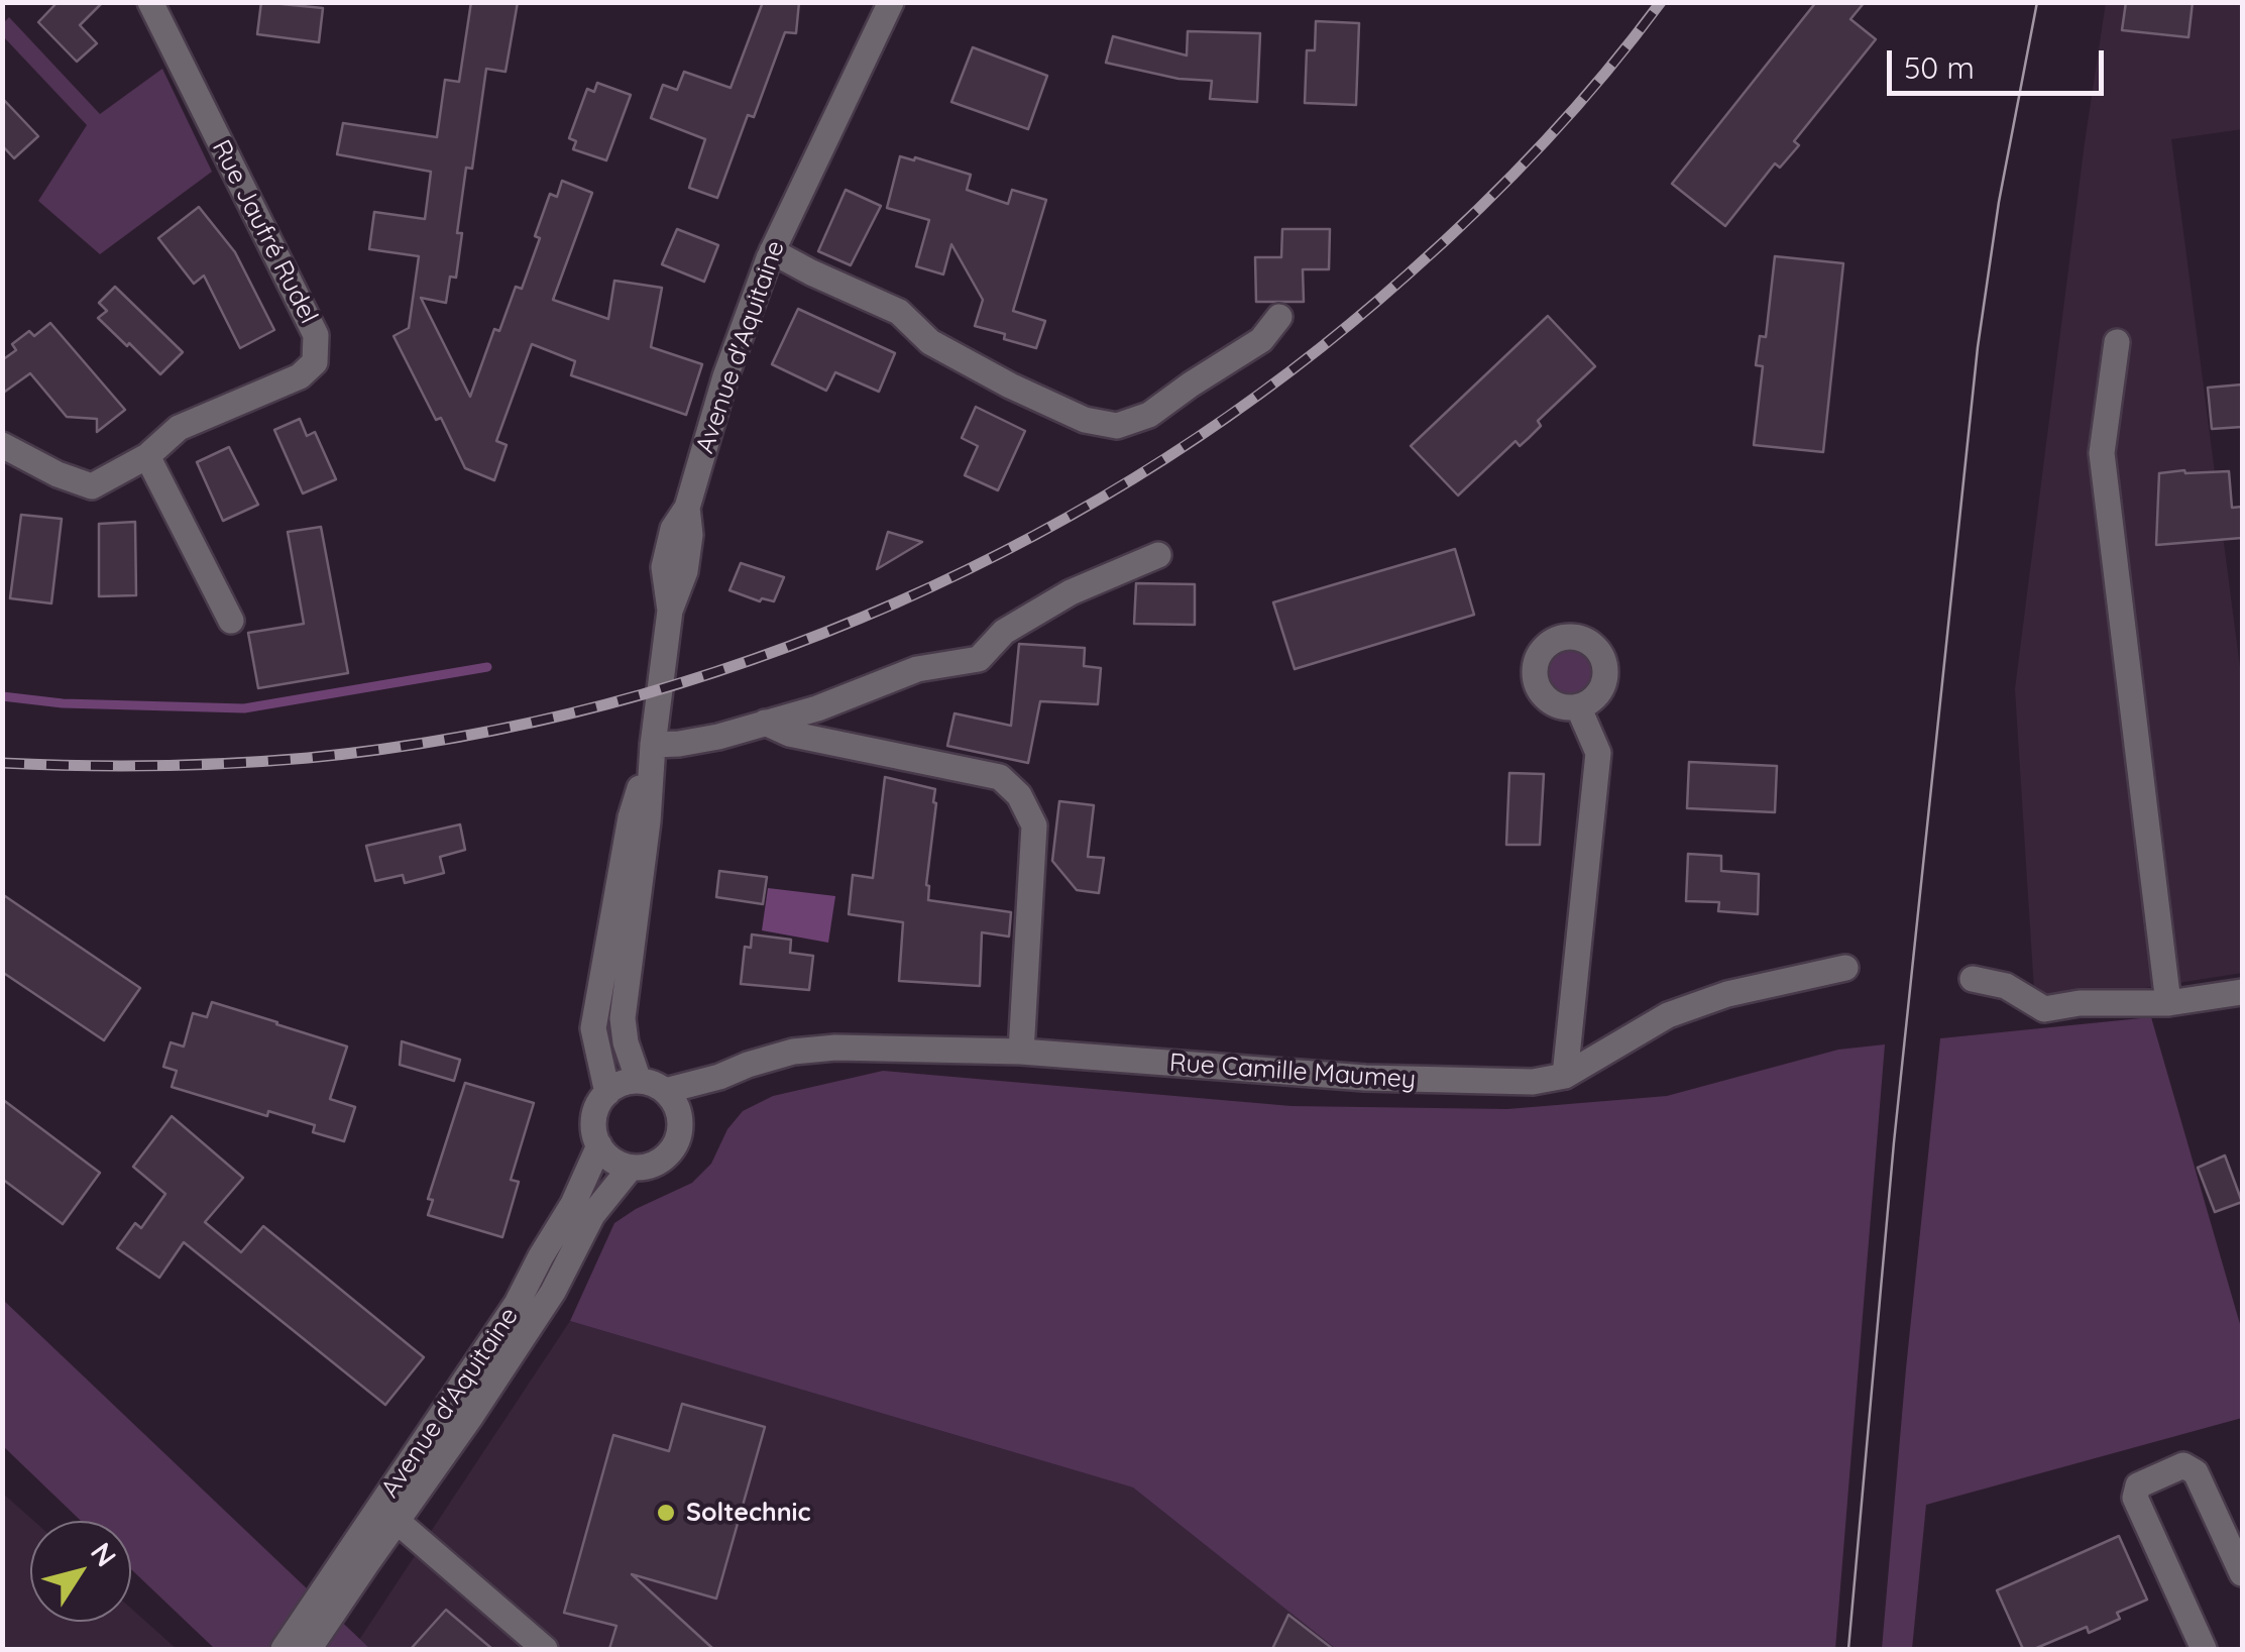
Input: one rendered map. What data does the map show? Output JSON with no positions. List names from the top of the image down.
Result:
{
  "streets": {
    "street": ["Rue Jaufré Rudel", "Avenue d'Aquitaine", "Rue Camille Maumey"]
  },
  "crossings": [
    ["Avenue d'Aquitaine", "Rue Camille Maumey"]
  ],
  "places": ["Soltechnic"],
  "scale_bar": "50 m",
  "north": "top right"
}
